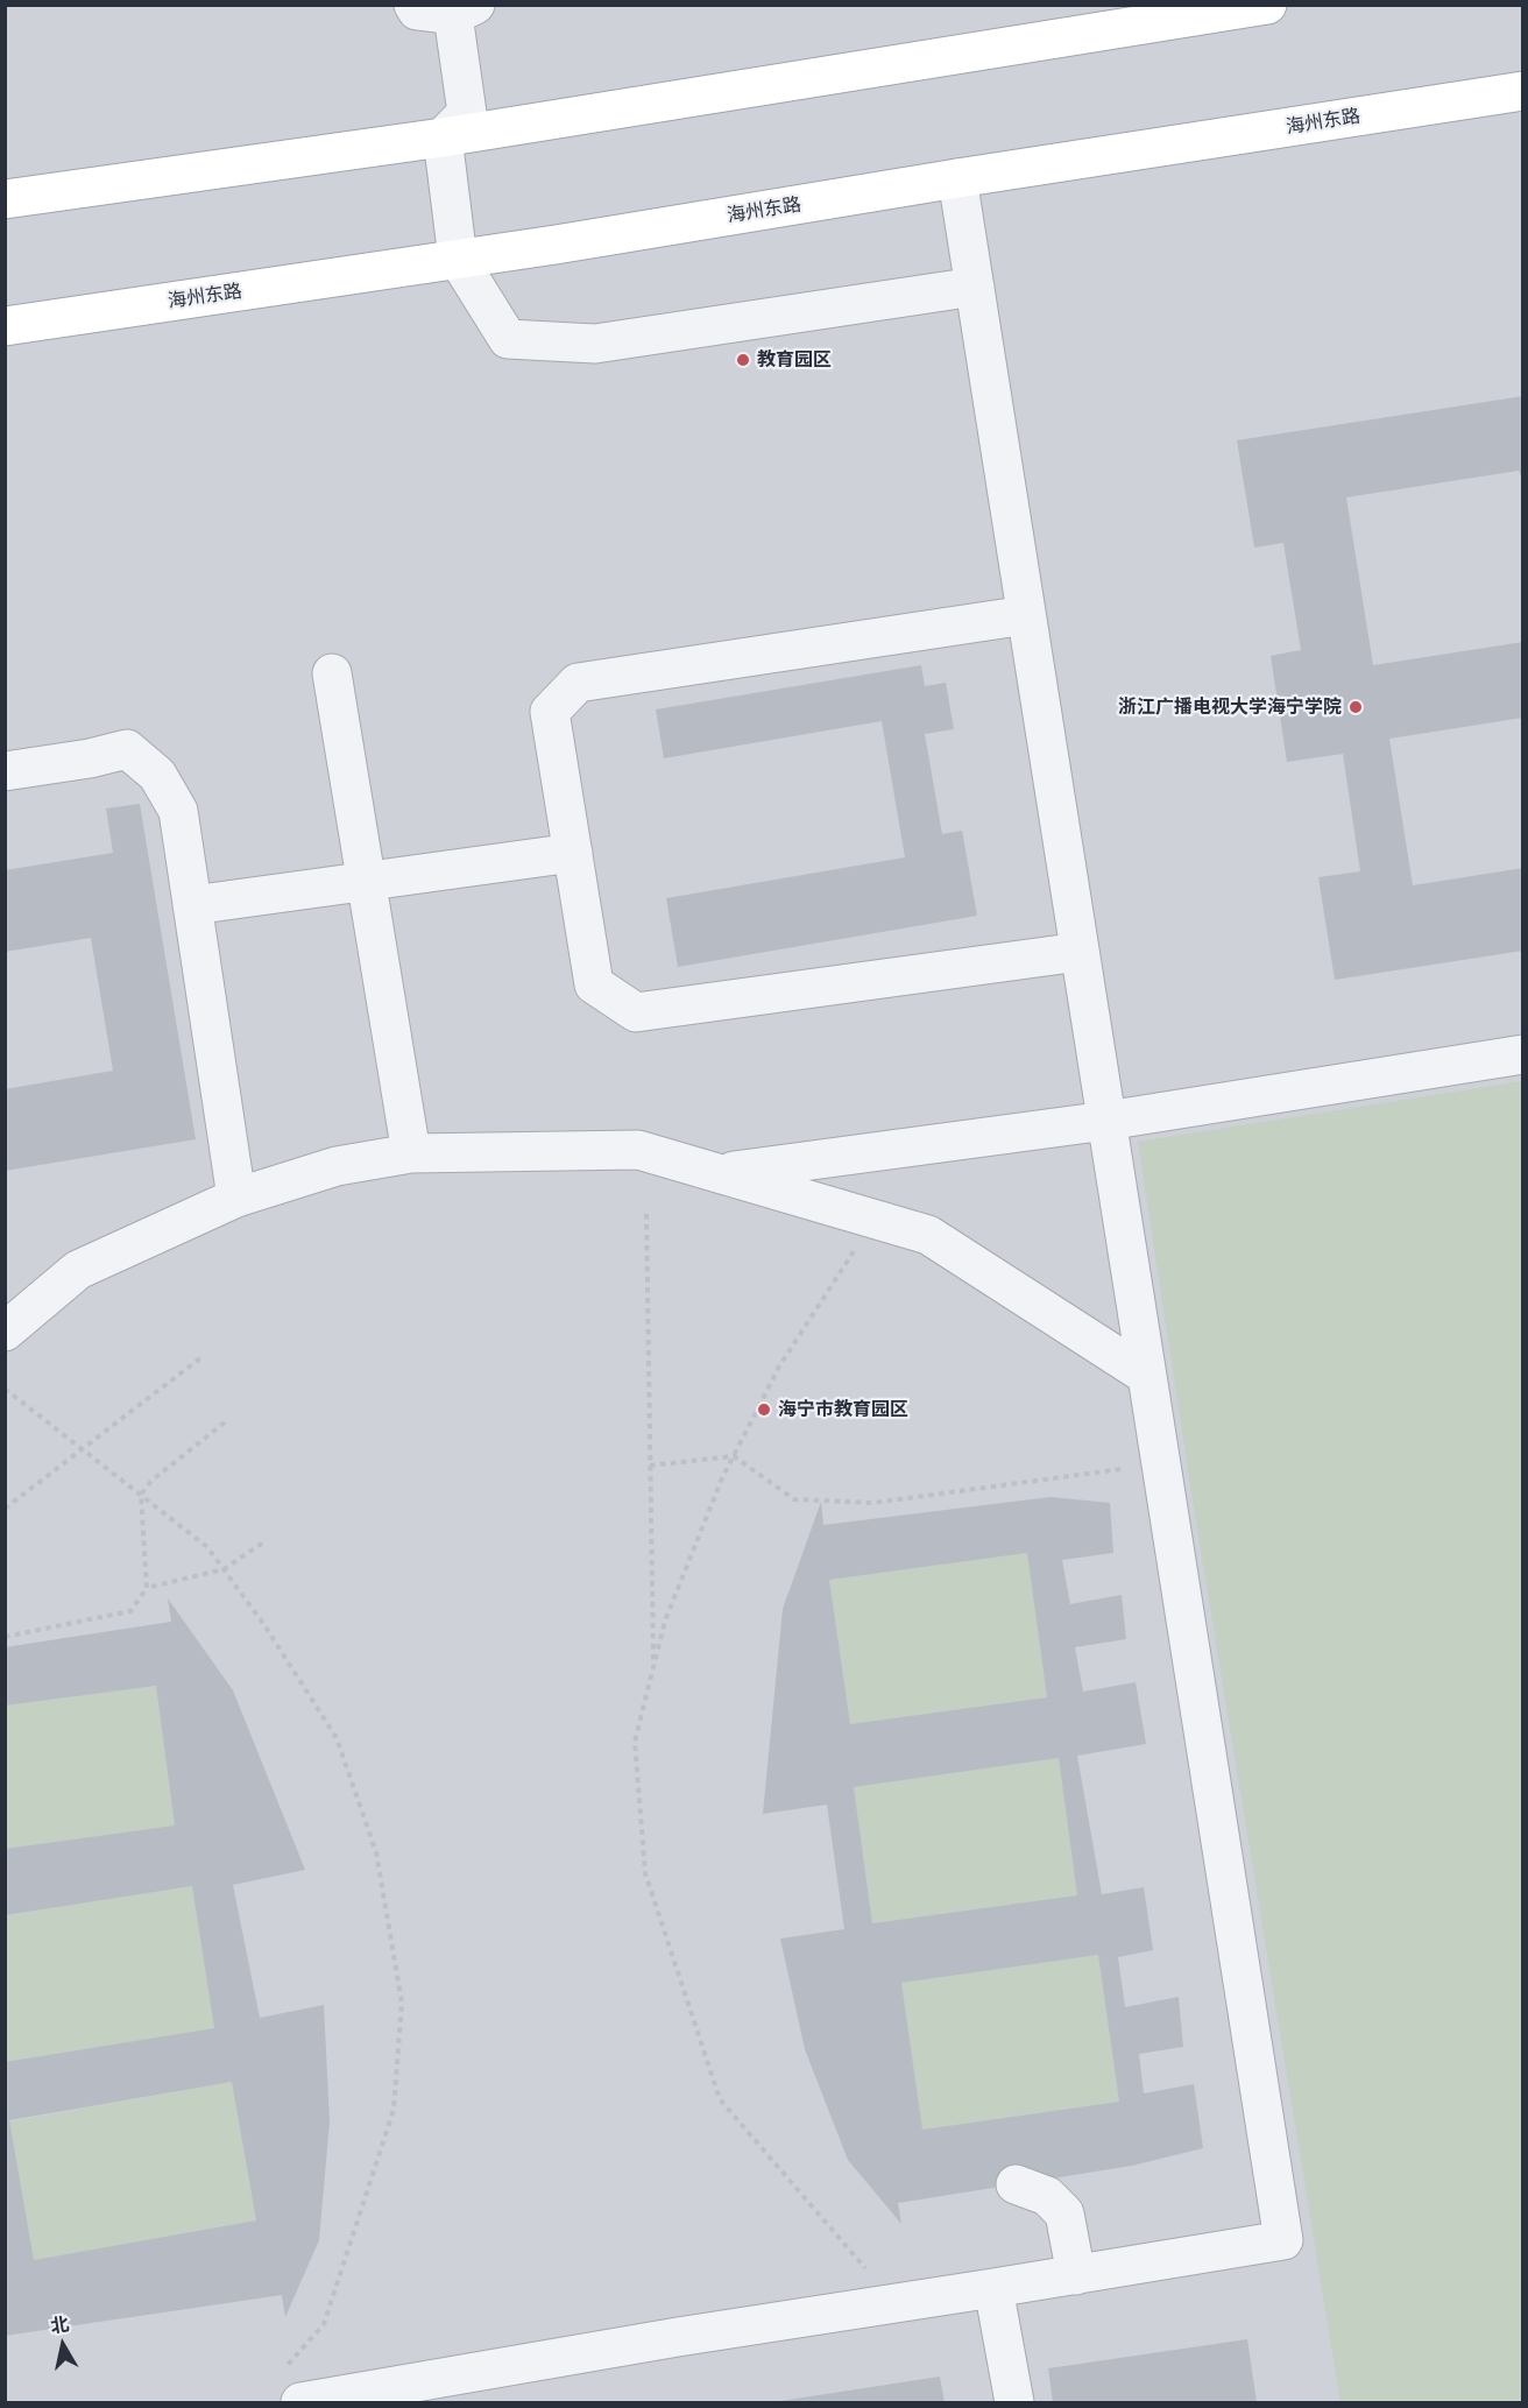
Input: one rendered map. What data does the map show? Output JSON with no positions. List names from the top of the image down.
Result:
{
  "streets": {
    "main road": ["海州东路"]
  },
  "places": ["教育园区", "浙江广播电视大学海宁学院", "海宁市教育园区"],
  "north": "top"
}
